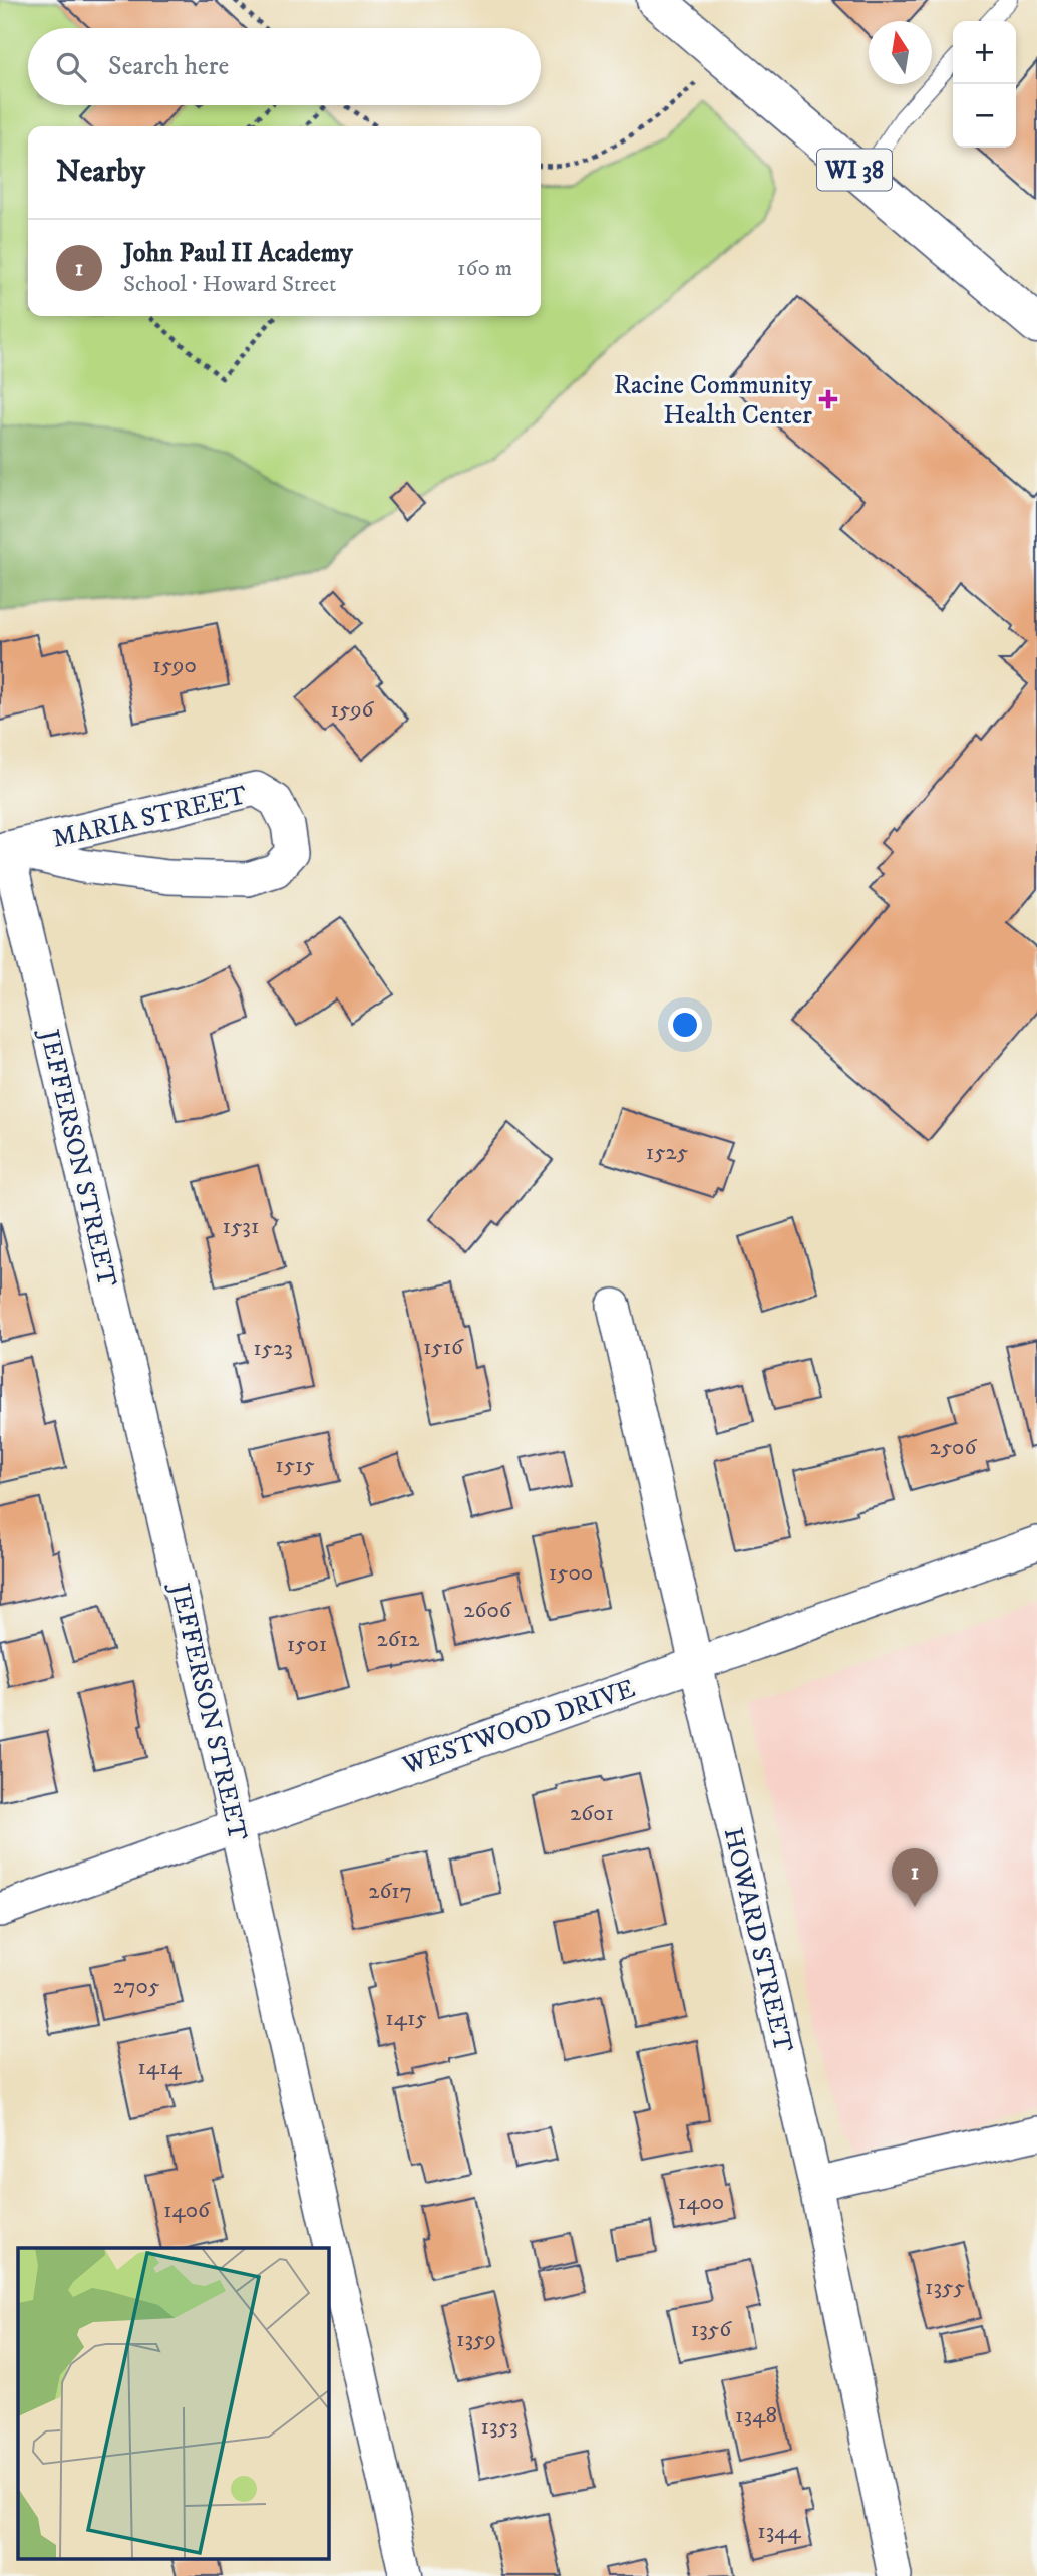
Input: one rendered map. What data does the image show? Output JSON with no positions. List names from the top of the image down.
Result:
{
  "streets": {
    "main road": ["WI 38"],
    "street": [
      "MARIA STREET",
      "JEFFERSON STREET",
      "WESTWOOD DRIVE",
      "HOWARD STREET"
    ]
  },
  "crossings": [
    ["MARIA STREET", "JEFFERSON STREET"],
    ["JEFFERSON STREET", "WESTWOOD DRIVE"],
    ["WESTWOOD DRIVE", "HOWARD STREET"]
  ],
  "places": {
    "health": ["Racine Community Health Center"]
  },
  "house_numbers": [
    "1590",
    "1596",
    "1525",
    "1531",
    "1516",
    "1523",
    "2506",
    "1515",
    "1500",
    "2606",
    "2612",
    "1501",
    "2601",
    "2617",
    "2705",
    "1415",
    "1414",
    "1400",
    "1406",
    "1355",
    "1356",
    "1359",
    "1348",
    "1353",
    "1344"
  ],
  "north": "top",
  "page": {
    "map_buttons": ["+", "−"],
    "search": "Search here",
    "heading": "Nearby",
    "list": [
      {
        "mark": "1",
        "name": "John Paul II Academy",
        "note": "School · Howard Street",
        "value": "160 m"
      }
    ],
    "pins": "1"
  }
}
